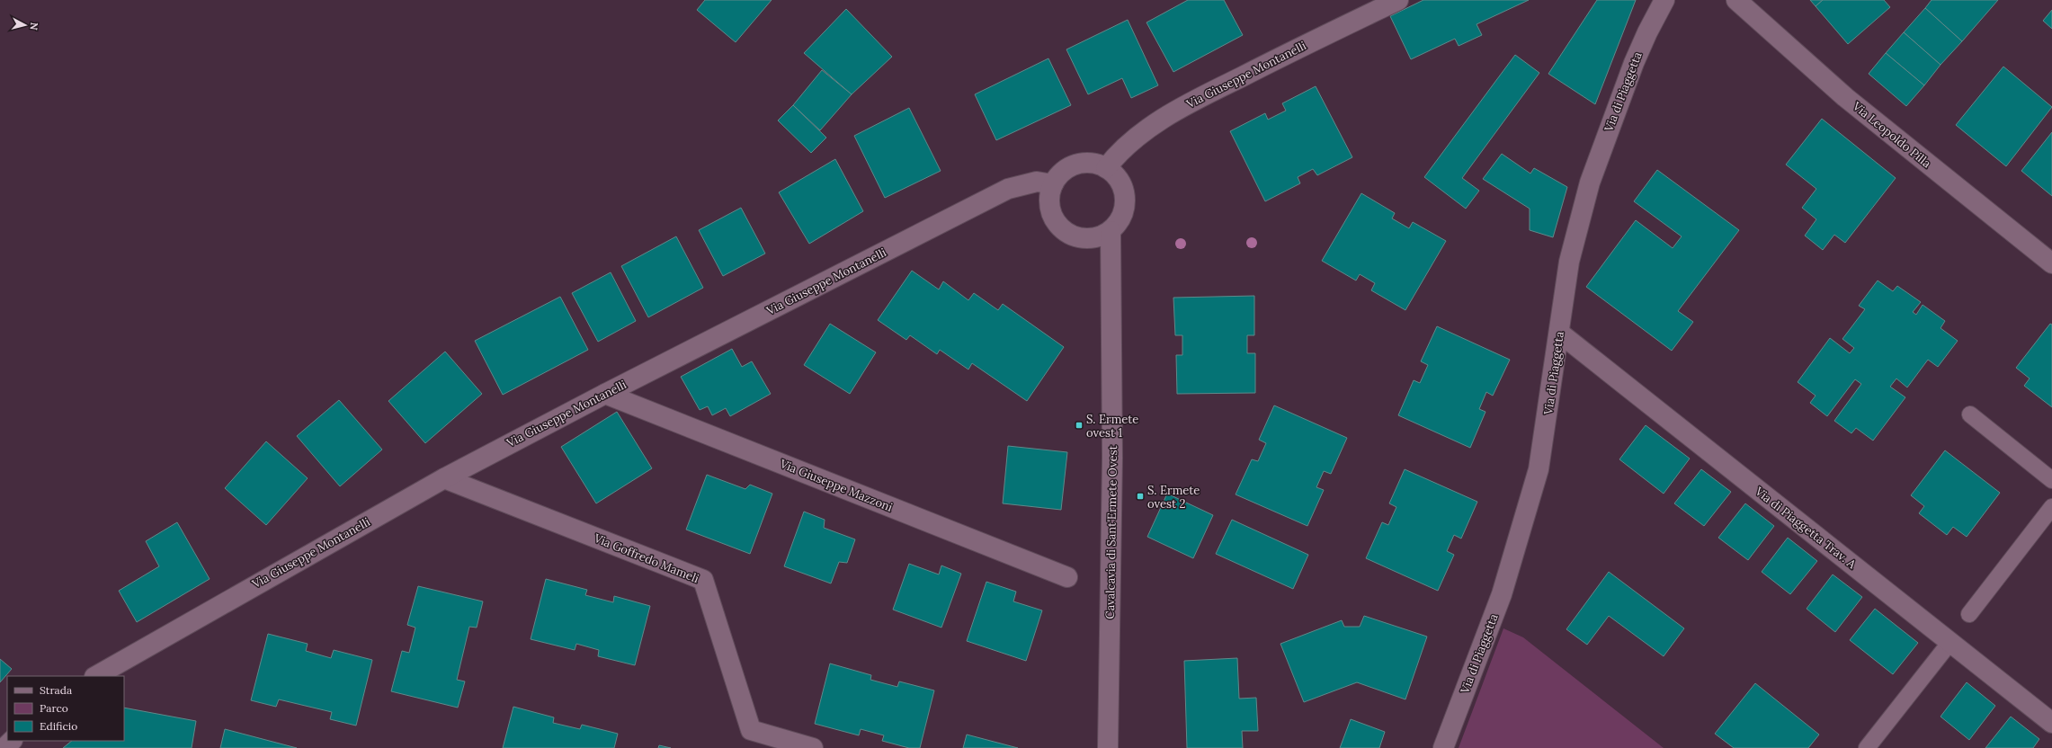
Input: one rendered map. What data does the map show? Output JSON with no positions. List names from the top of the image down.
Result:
{
  "streets": {
    "street": [
      "Via Giuseppe Montanelli",
      "Via di Piaggetta",
      "Via Leopoldo Pilla",
      "Via Giuseppe Mazzoni",
      "Via di Piaggetta Trav. A",
      "Cavalcavia di Sant'Ermete Ovest",
      "Via Goffredo Mameli"
    ]
  },
  "crossings": [
    ["Via Giuseppe Montanelli", "Via Giuseppe Mazzoni"],
    ["Via Giuseppe Montanelli", "Cavalcavia di Sant'Ermete Ovest"],
    ["Via Giuseppe Montanelli", "Via Goffredo Mameli"],
    ["Via di Piaggetta", "Via di Piaggetta Trav. A"]
  ],
  "places": {
    "transit": ["S. Ermete ovest 1", "S. Ermete ovest 2"]
  },
  "legend": ["Strada", "Parco", "Edificio"],
  "north": "right"
}
